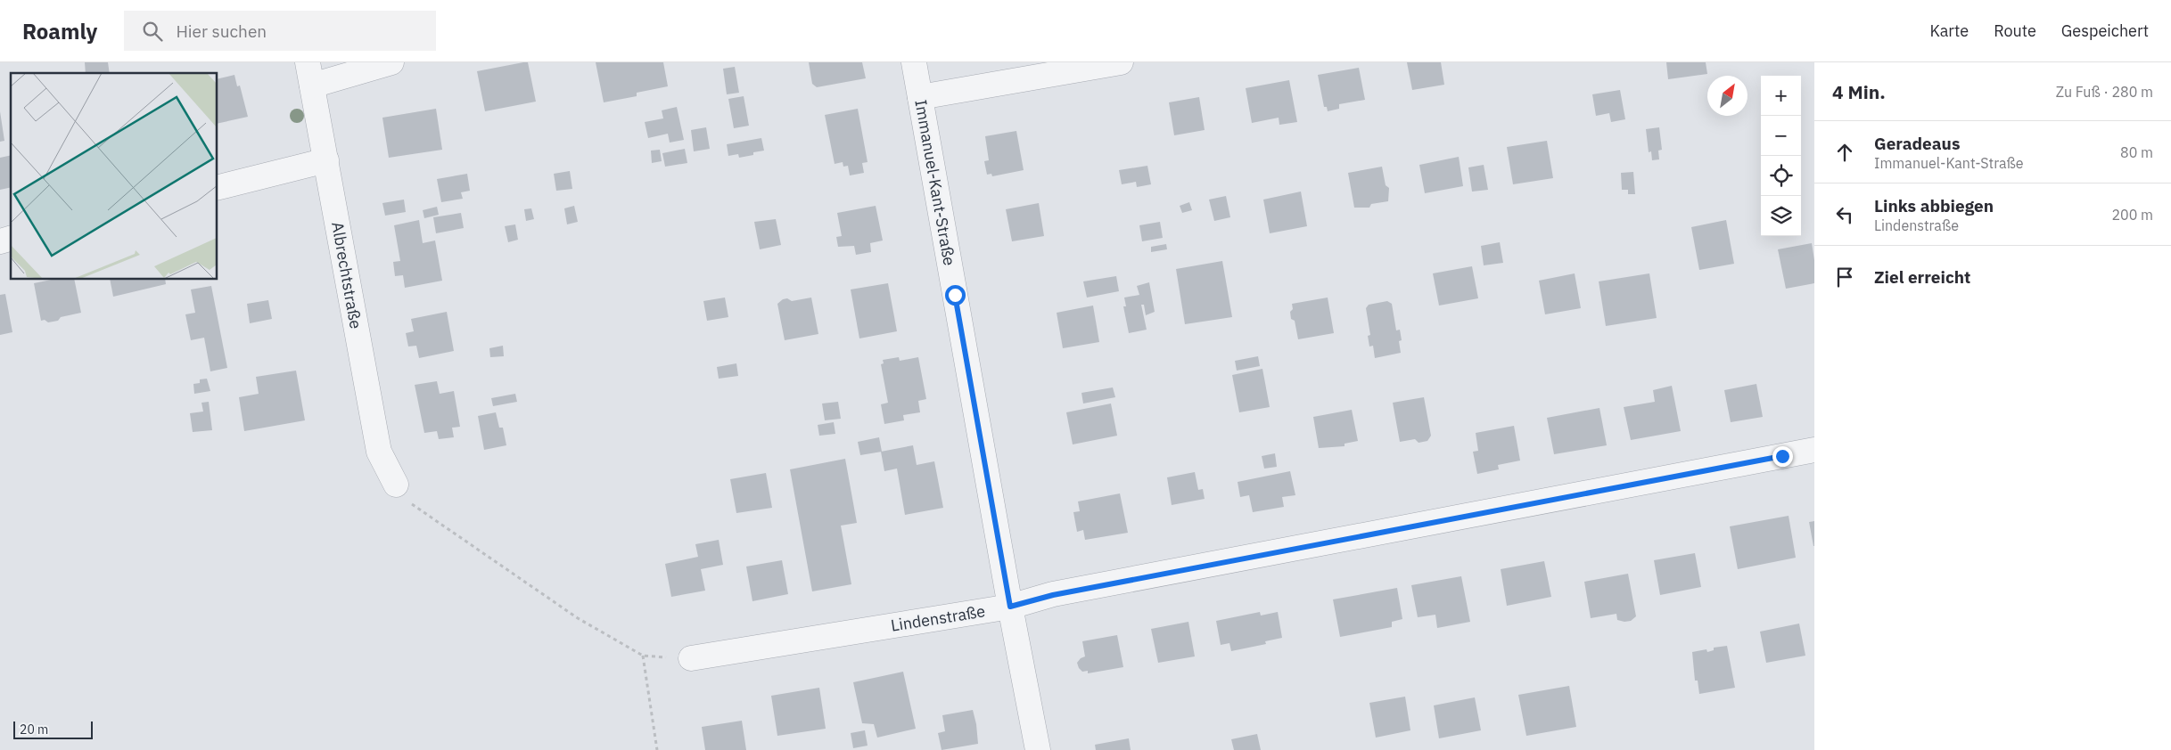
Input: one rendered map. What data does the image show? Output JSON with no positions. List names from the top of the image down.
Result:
{
  "streets": {
    "street": ["Immanuel-Kant-Straße", "Albrechtstraße", "Lindenstraße"]
  },
  "crossings": [
    ["Immanuel-Kant-Straße", "Lindenstraße"]
  ],
  "scale_bar": "20 m",
  "north": "top right",
  "page": {
    "header": "Roamly",
    "search": "Hier suchen",
    "nav": ["Karte", "Route", "Gespeichert"],
    "heading": ["4 Min.", "Zu Fuß · 280 m"],
    "map_buttons": ["+", "−"],
    "list": [
      ["Geradeaus", "Immanuel-Kant-Straße", "80 m"],
      ["Links abbiegen", "Lindenstraße", "200 m"],
      "Ziel erreicht"
    ],
    "scale": "20 m"
  }
}
